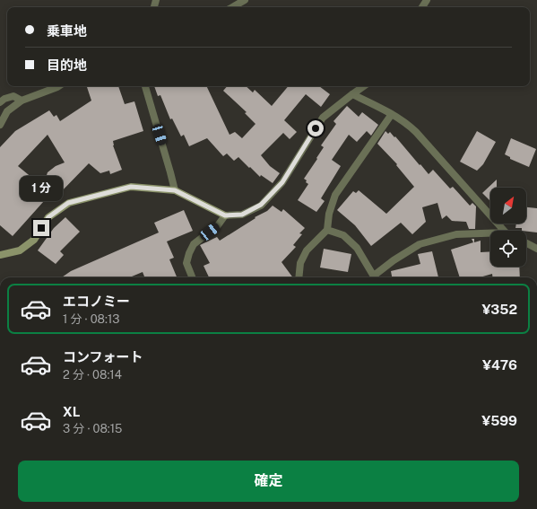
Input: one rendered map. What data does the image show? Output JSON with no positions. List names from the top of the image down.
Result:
{
  "north": "top right",
  "page": {
    "banner": ["乗車地", "目的地"],
    "bubble": "1 分",
    "list": [
      {
        "name": "エコノミー",
        "note": "1 分 · 08:13",
        "value": "¥352"
      },
      {
        "name": "コンフォート",
        "note": "2 分 · 08:14",
        "value": "¥476"
      },
      {
        "name": "XL",
        "note": "3 分 · 08:15",
        "value": "¥599"
      }
    ],
    "buttons": "確定"
  }
}
